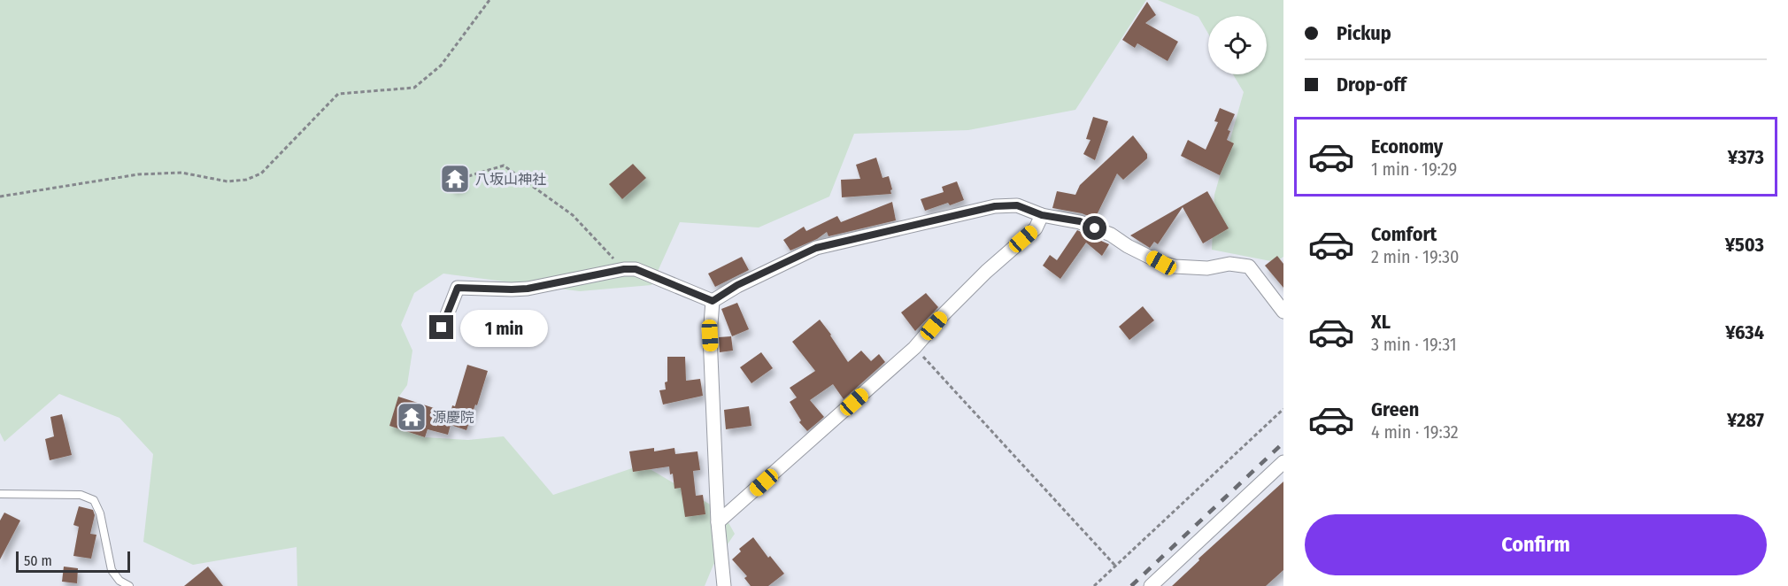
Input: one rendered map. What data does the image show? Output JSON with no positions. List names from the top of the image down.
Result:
{
  "places": {
    "temple": ["八坂山神社", "源慶院"]
  },
  "scale_bar": "50 m",
  "page": {
    "banner": ["Pickup", "Drop-off"],
    "list": [
      {
        "name": "Economy",
        "note": "1 min · 19:29",
        "value": "¥373"
      },
      {
        "name": "Comfort",
        "note": "2 min · 19:30",
        "value": "¥503"
      },
      {
        "name": "XL",
        "note": "3 min · 19:31",
        "value": "¥634"
      },
      {
        "name": "Green",
        "note": "4 min · 19:32",
        "value": "¥287"
      }
    ],
    "bubble": "1 min",
    "buttons": "Confirm",
    "scale": "50 m"
  }
}
